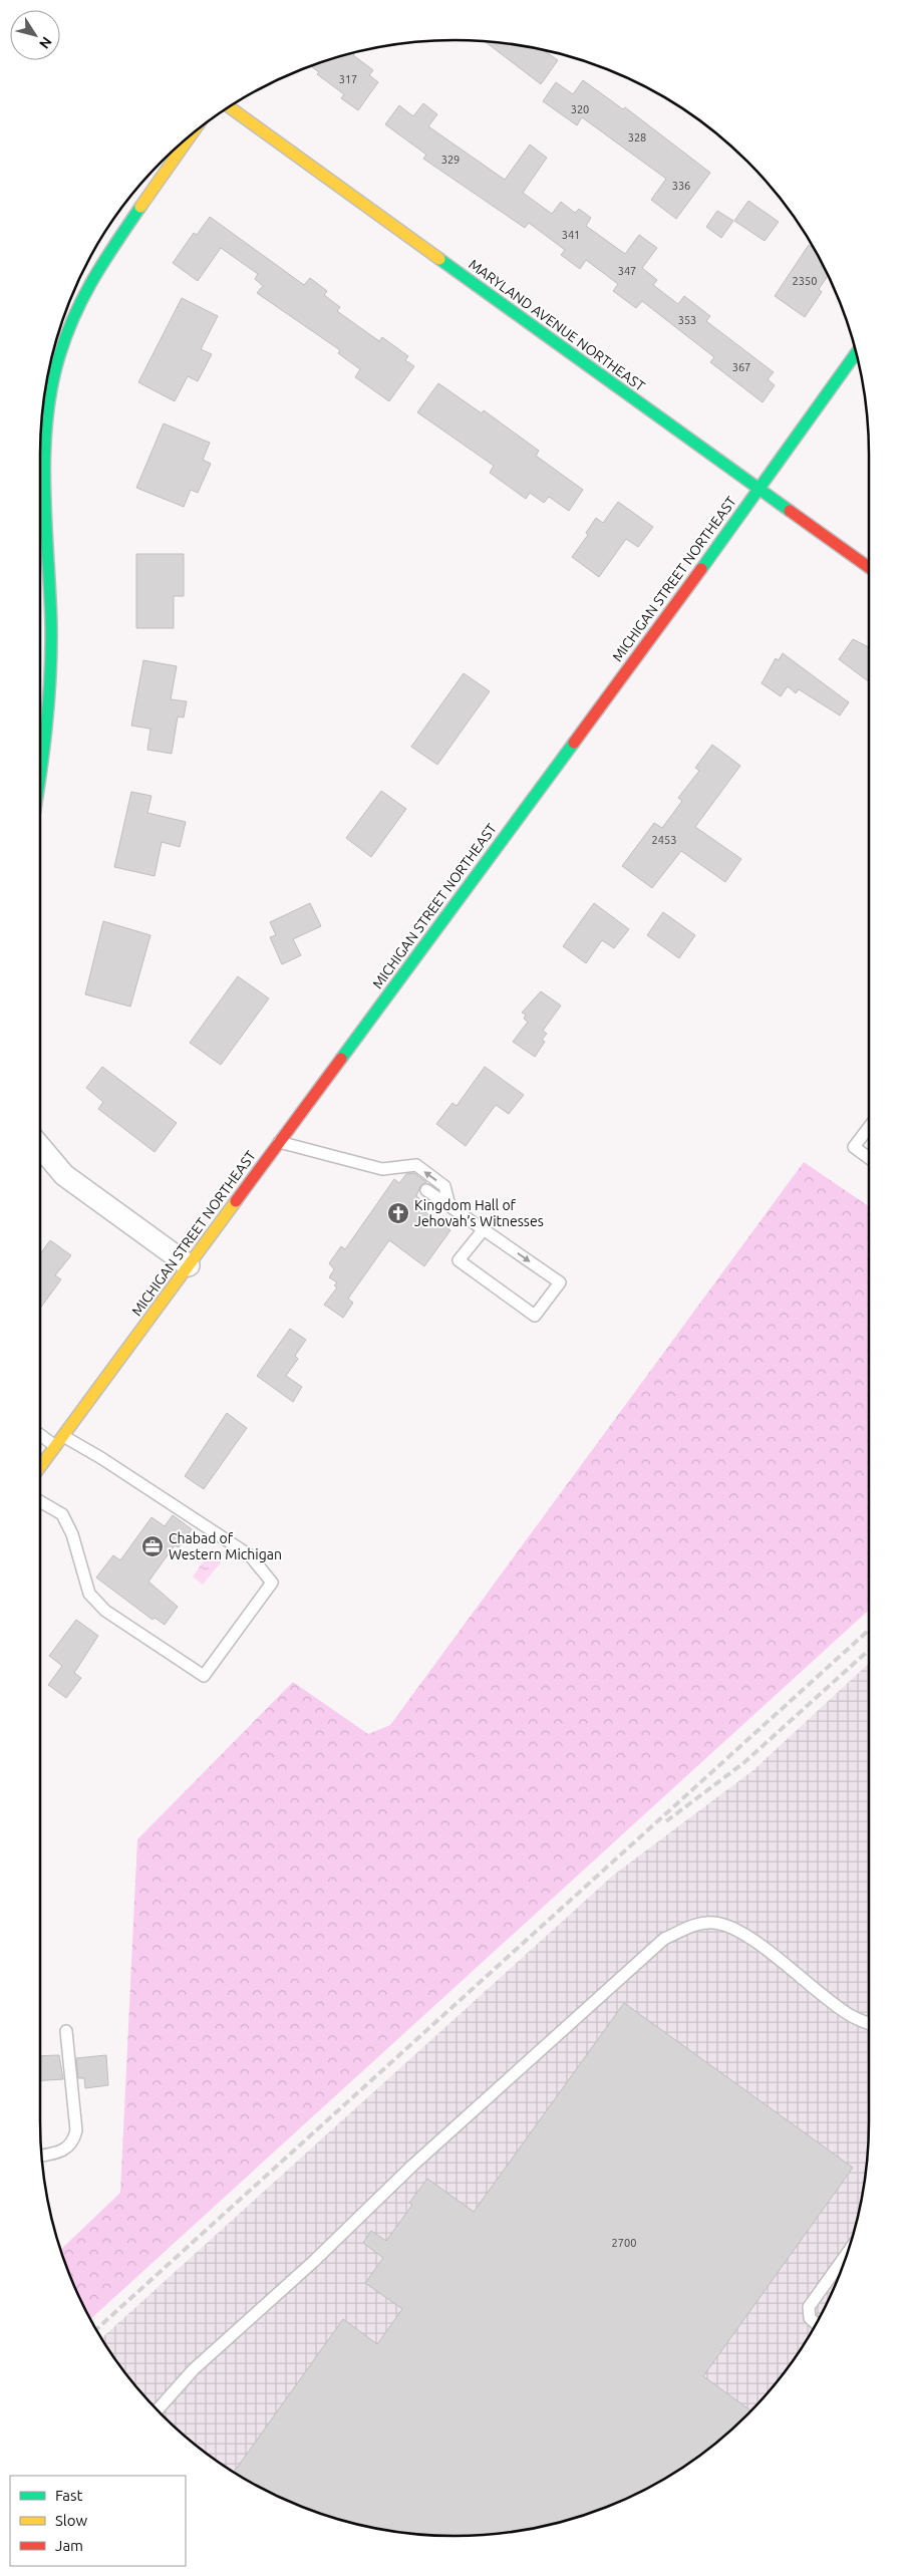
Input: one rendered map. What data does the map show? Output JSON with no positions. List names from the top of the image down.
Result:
{
  "streets": {
    "street": ["MARYLAND AVENUE NORTHEAST", "MICHIGAN STREET NORTHEAST"]
  },
  "crossings": [
    ["MARYLAND AVENUE NORTHEAST", "MICHIGAN STREET NORTHEAST"]
  ],
  "places": {
    "church": ["Kingdom Hall of Jehovah’s Witnesses"],
    "office": ["Chabad of Western Michigan"]
  },
  "house_numbers": [
    "317",
    "320",
    "328",
    "329",
    "336",
    "341",
    "347",
    "2350",
    "353",
    "367",
    "2453",
    "2700"
  ],
  "legend": ["Fast", "Slow", "Jam"],
  "north": "bottom right"
}
